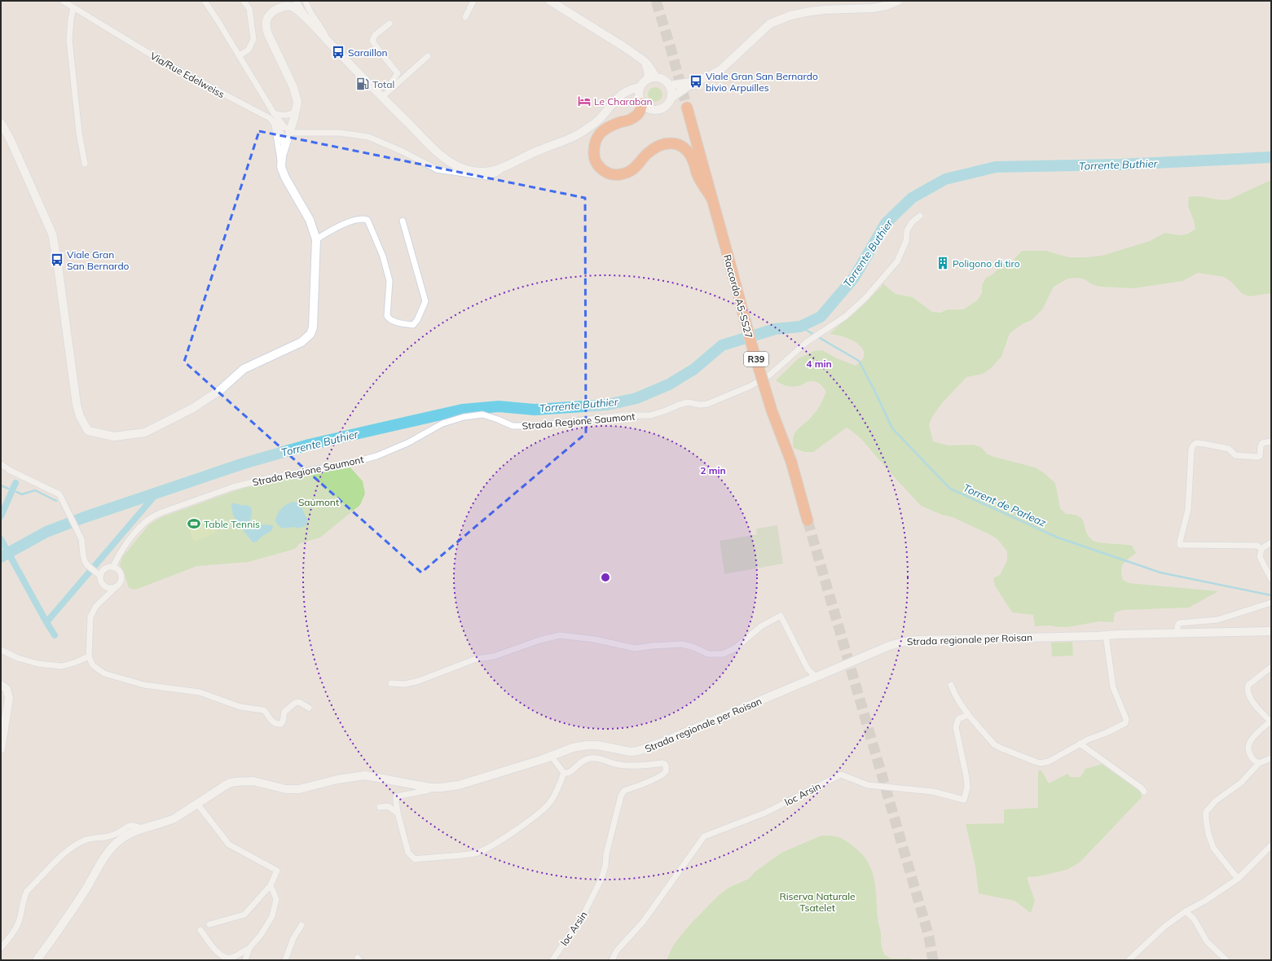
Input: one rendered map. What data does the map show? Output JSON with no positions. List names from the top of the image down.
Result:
{
  "streets": {
    "highway": ["Raccordo A5-SS27", "R39"],
    "main road": ["Strada regionale per Roisan"],
    "street": ["Via/Rue Edelweiss", "Strada Regione Saumont", "loc Arsin"]
  },
  "water": ["Torrente Buthier", "Torrent de Parleaz"],
  "parks": ["Saumont", "Riserva Naturale Tsatelet"],
  "places": {
    "bus stop": ["Saraillon", "Viale Gran San Bernardo bivio Arpuilles", "Viale Gran San Bernardo"],
    "fuel station": ["Total"],
    "hotel": ["Le Charaban"],
    "building": ["Poligono di tiro"],
    "sports": ["Table Tennis"]
  },
  "rings": ["4 min", "2 min"]
}
